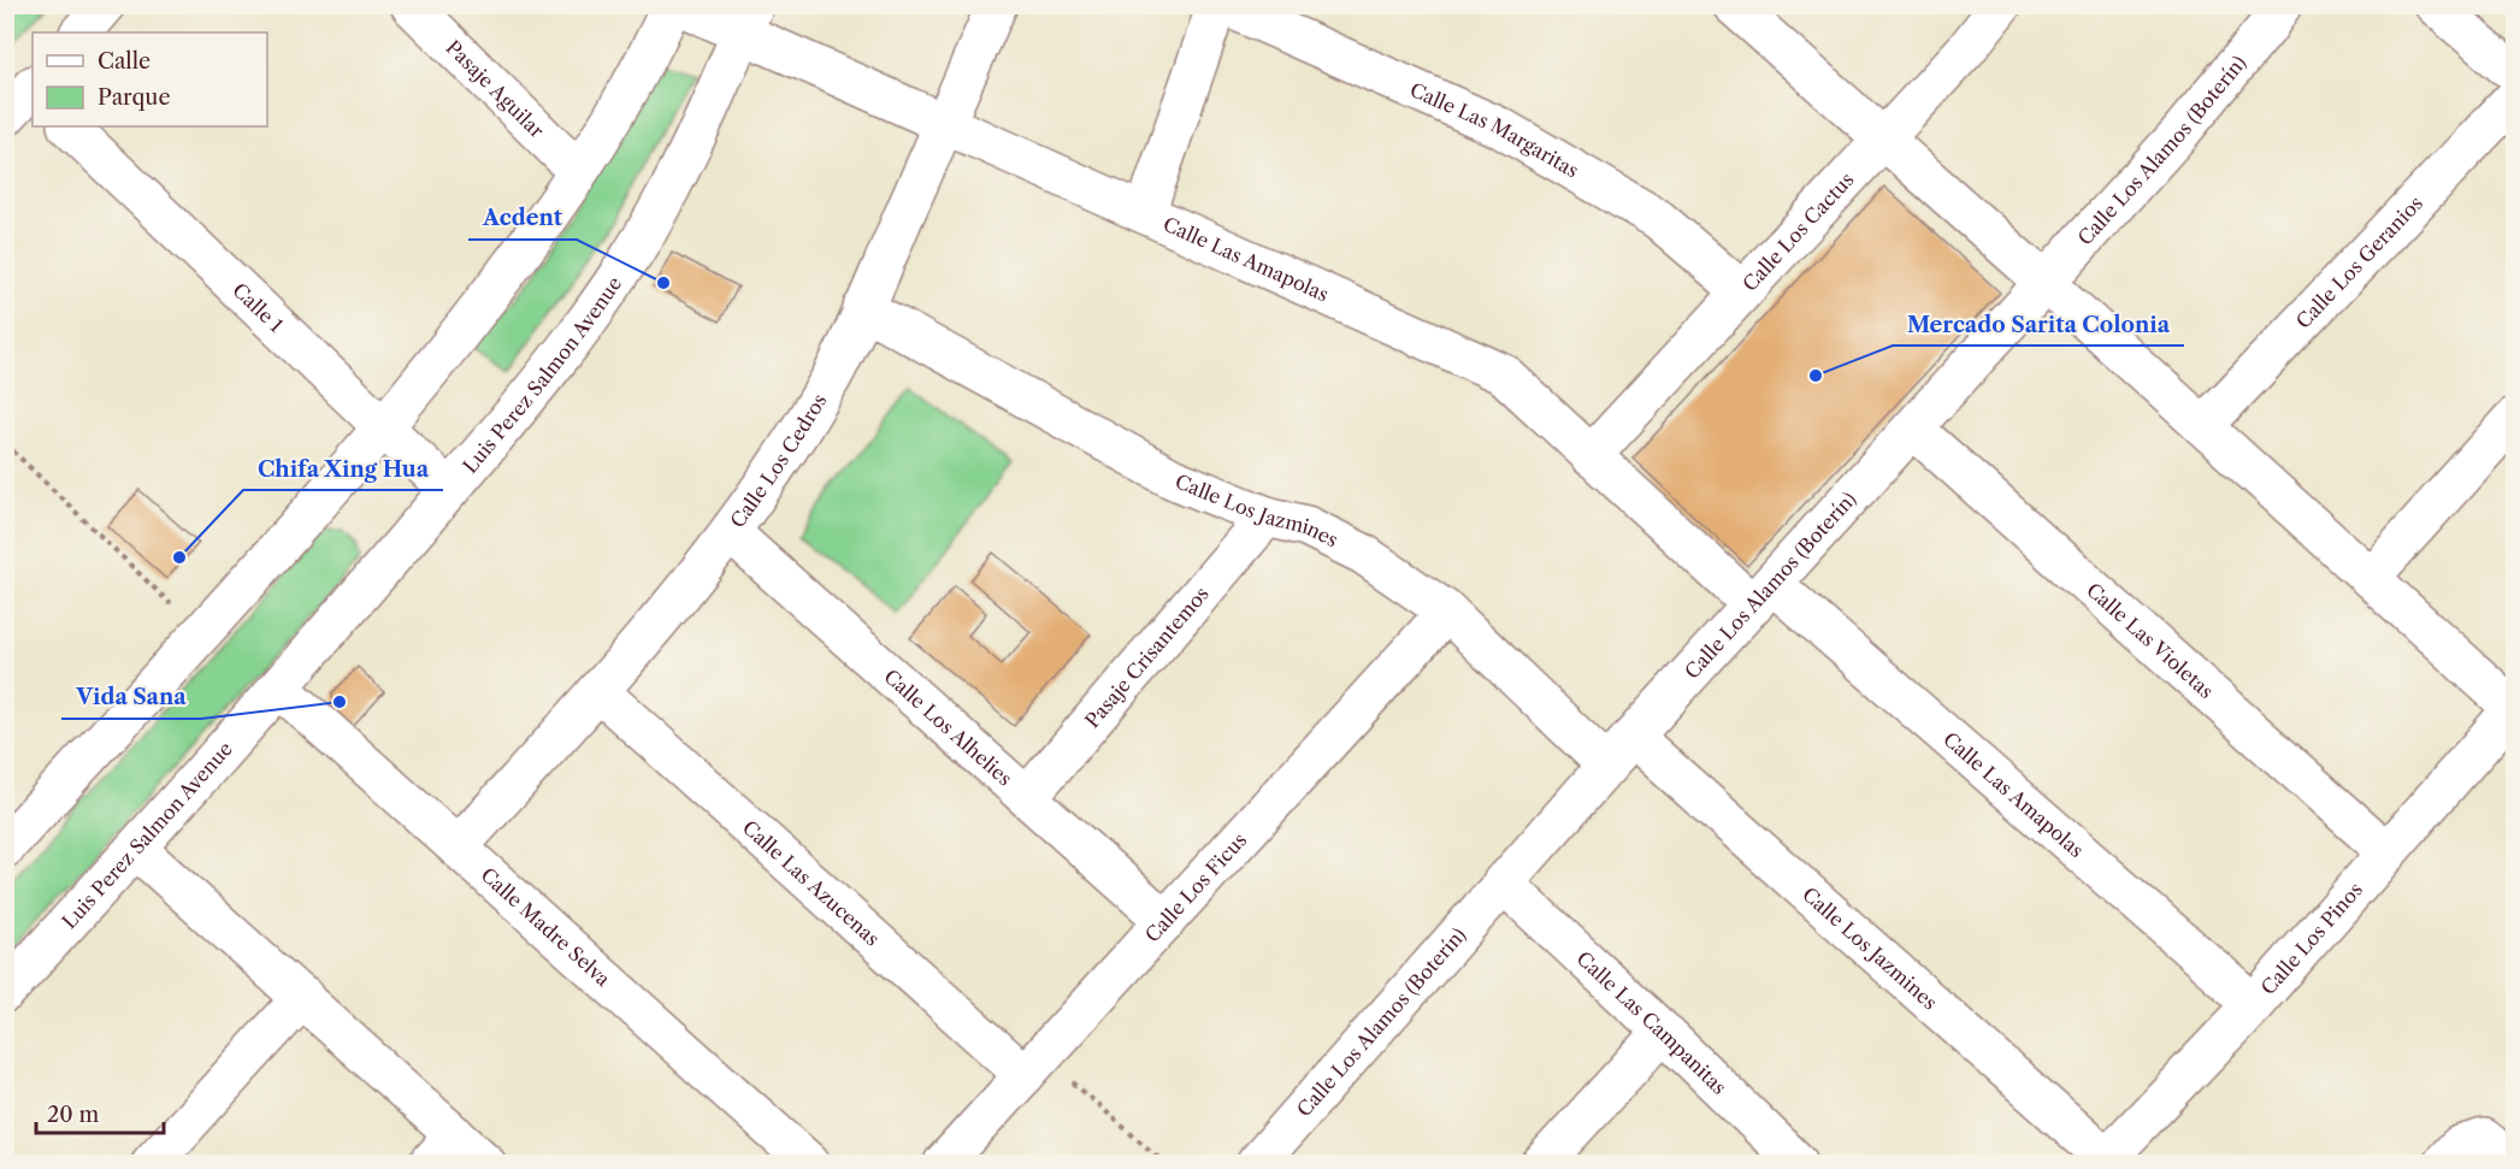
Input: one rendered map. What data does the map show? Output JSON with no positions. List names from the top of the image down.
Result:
{
  "streets": {
    "street": [
      "Pasaje Aguilar",
      "Calle Las Margaritas",
      "Calle Los Alamos (Boterín)",
      "Calle Los Cactus",
      "Calle Las Amapolas",
      "Calle Los Geranios",
      "Calle 1",
      "Luis Perez Salmon Avenue",
      "Calle Los Cedros",
      "Calle Los Jazmines",
      "Calle Las Violetas",
      "Pasaje Crisantemos",
      "Calle Los Alhelies",
      "Calle Las Azucenas",
      "Calle Los Ficus",
      "Calle Madre Selva",
      "Calle Los Pinos",
      "Calle Las Campanitas"
    ]
  },
  "crossings": [
    ["Calle Las Margaritas", "Calle Los Cactus"],
    ["Calle Los Alamos (Boterín)", "Calle Las Amapolas"],
    ["Calle Los Alamos (Boterín)", "Calle Los Jazmines"],
    ["Calle Los Alamos (Boterín)", "Calle Las Violetas"],
    ["Calle Los Alamos (Boterín)", "Calle Las Campanitas"],
    ["Calle Los Cactus", "Calle Las Amapolas"],
    ["Calle Las Amapolas", "Luis Perez Salmon Avenue"],
    ["Calle Las Amapolas", "Calle Los Cedros"],
    ["Calle Las Amapolas", "Calle Los Pinos"],
    ["Calle 1", "Luis Perez Salmon Avenue"],
    ["Luis Perez Salmon Avenue", "Calle Madre Selva"],
    ["Calle Los Cedros", "Calle Los Jazmines"],
    ["Calle Los Cedros", "Calle Los Alhelies"],
    ["Calle Los Cedros", "Calle Las Azucenas"],
    ["Calle Los Cedros", "Calle Madre Selva"],
    ["Calle Los Jazmines", "Pasaje Crisantemos"],
    ["Calle Los Jazmines", "Calle Los Ficus"],
    ["Calle Los Jazmines", "Calle Los Pinos"],
    ["Calle Las Violetas", "Calle Los Pinos"],
    ["Pasaje Crisantemos", "Calle Los Alhelies"],
    ["Calle Los Alhelies", "Calle Los Ficus"],
    ["Calle Las Azucenas", "Calle Los Ficus"]
  ],
  "places": [
    "Acdent",
    "Mercado Sarita Colonia",
    "Chifa Xing Hua",
    "Vida Sana"
  ],
  "legend": ["Calle", "Parque"],
  "scale_bar": "20 m"
}
